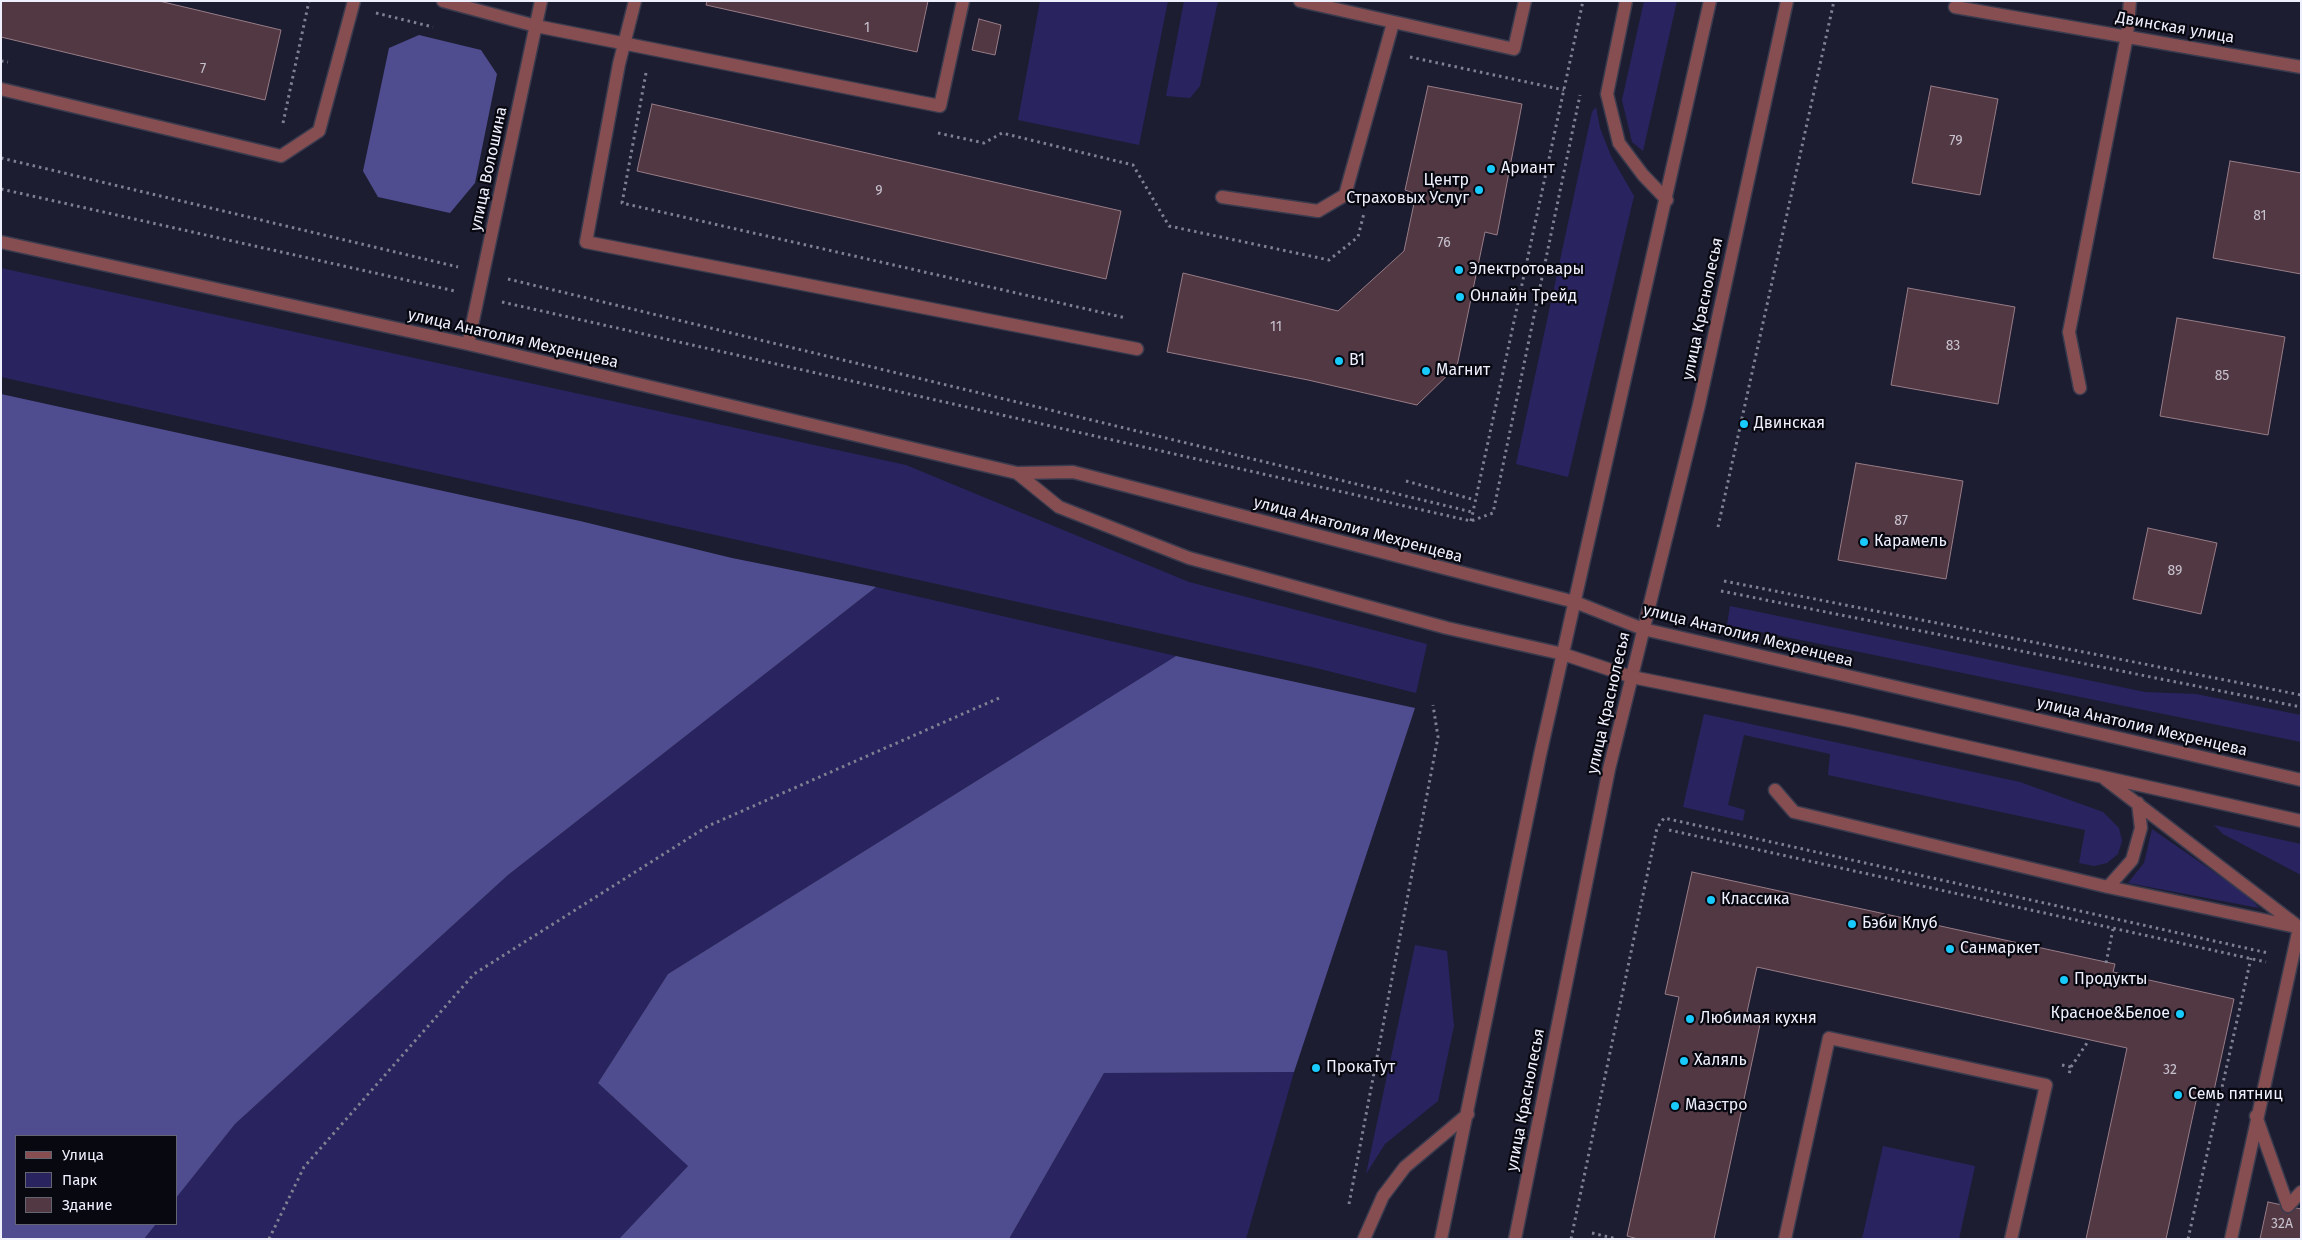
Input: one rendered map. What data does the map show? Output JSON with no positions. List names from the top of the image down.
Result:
{
  "streets": {
    "street": [
      "Двинская улица",
      "улица Волошина",
      "улица Краснолесья",
      "улица Анатолия Мехренцева"
    ]
  },
  "crossings": [
    ["улица Волошина", "улица Анатолия Мехренцева"],
    ["улица Краснолесья", "улица Анатолия Мехренцева"]
  ],
  "places": [
    "Ариант",
    "Центр Страховых Услуг",
    "Электротовары",
    "Онлайн Трейд",
    "B1",
    "Магнит",
    "Двинская",
    "Карамель",
    "Классика",
    "Бэби Клуб",
    "Санмаркет",
    "Продукты",
    "Красное&Белое",
    "Любимая кухня",
    "Халяль",
    "ПрокаТут",
    "Семь пятниц",
    "Маэстро"
  ],
  "house_numbers": [
    "1",
    "7",
    "79",
    "9",
    "81",
    "76",
    "11",
    "83",
    "85",
    "87",
    "89",
    "32",
    "32А"
  ],
  "legend": ["Улица", "Парк", "Здание"]
}
